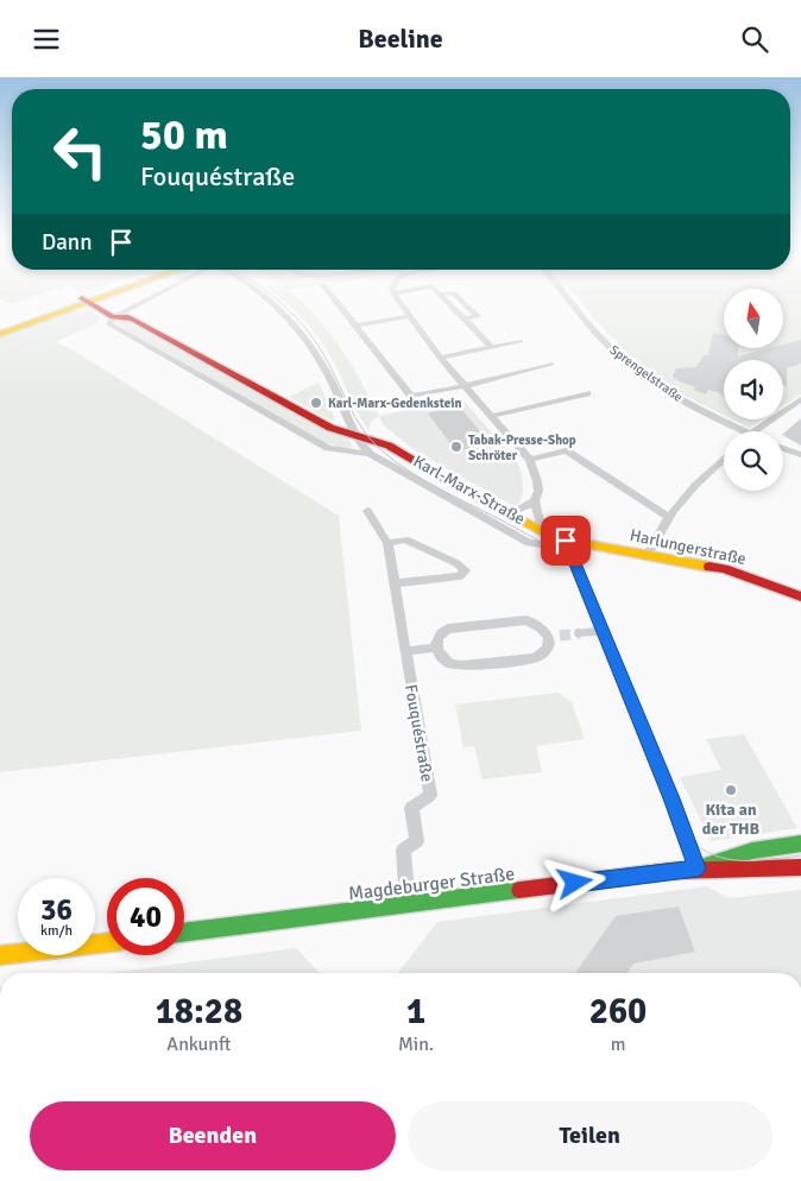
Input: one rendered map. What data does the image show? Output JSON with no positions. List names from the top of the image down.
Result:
{
  "streets": {
    "street": [
      "Sprengelstraße",
      "Karl-Marx-Straße",
      "Harlungerstraße",
      "Fouquéstraße",
      "Magdeburger Straße"
    ]
  },
  "crossings": [
    ["Karl-Marx-Straße", "Harlungerstraße"],
    ["Fouquéstraße", "Magdeburger Straße"]
  ],
  "places": ["Karl-Marx-Gedenkstein", "Tabak-Presse-Shop Schröter", "Kita an der THB"],
  "north": "top",
  "page": {
    "header": "Beeline",
    "turn": ["50 m", "Fouquéstraße"],
    "then": "Dann",
    "speed": "36 km/h",
    "limit": "40",
    "eta": [
      "18:28",
      "Ankunft",
      "1",
      "Min.",
      "260",
      "m"
    ],
    "buttons": ["Beenden", "Teilen"]
  }
}
